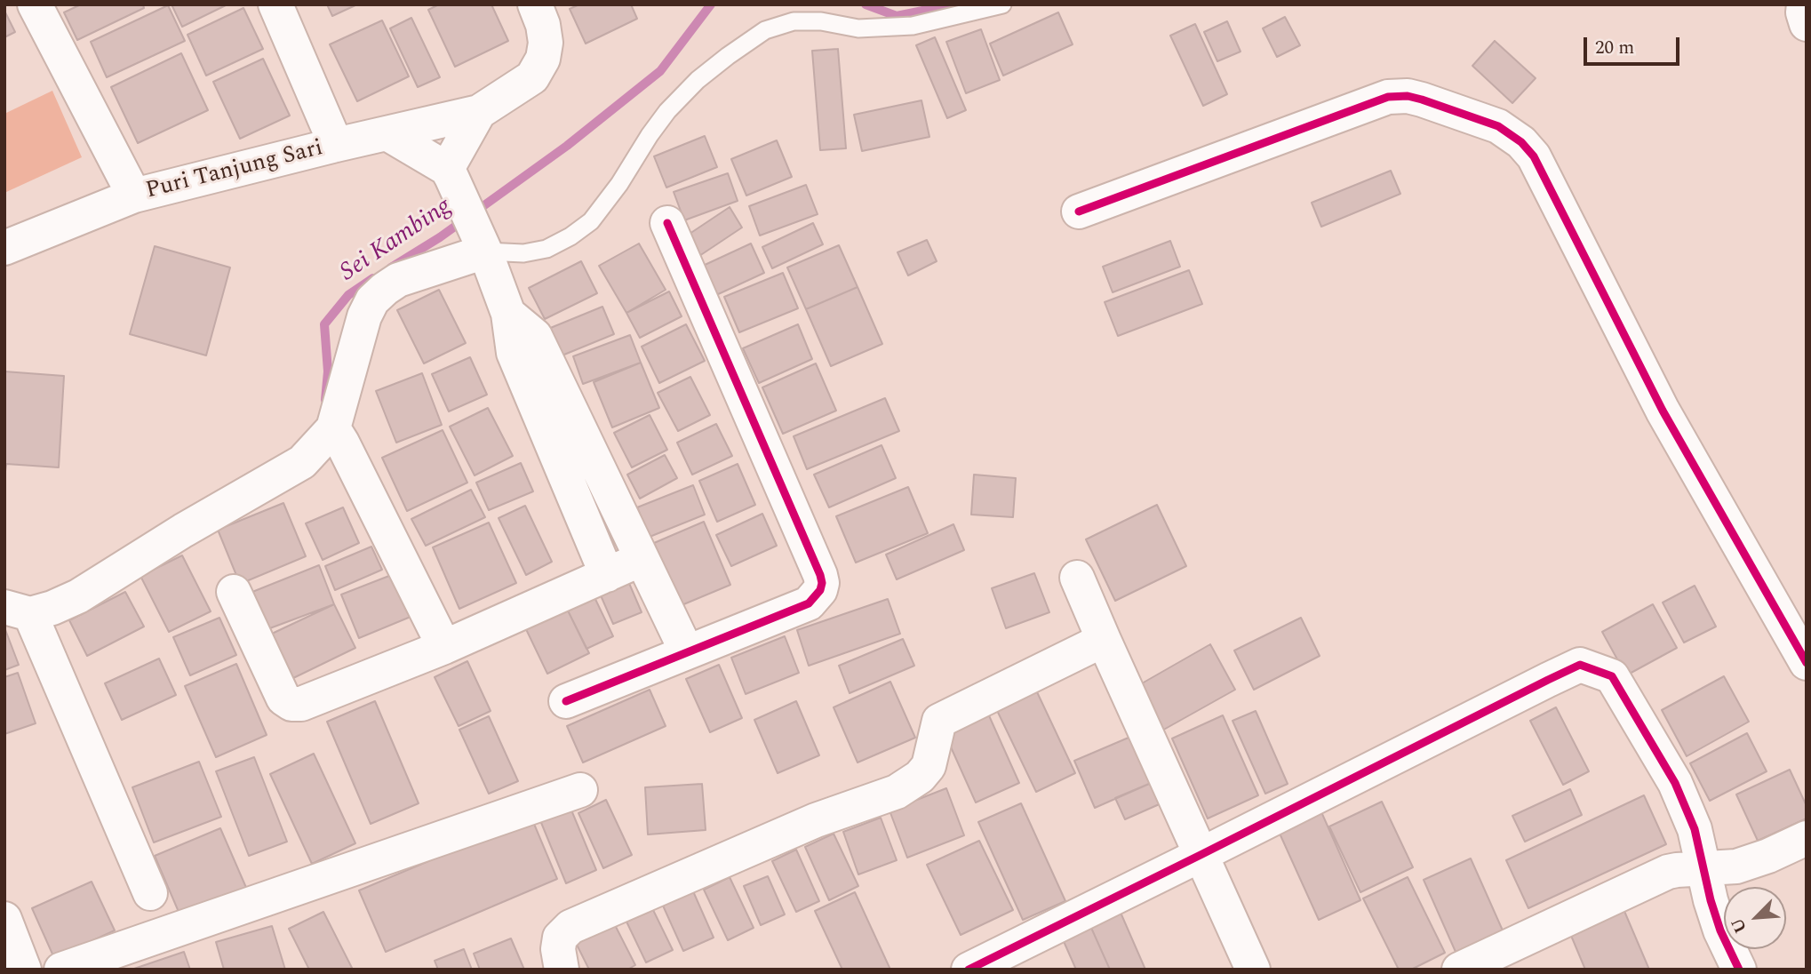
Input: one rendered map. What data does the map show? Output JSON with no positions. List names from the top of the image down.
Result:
{
  "streets": {
    "street": ["Puri Tanjung Sari"]
  },
  "water": ["Sei Kambing"],
  "scale_bar": "20 m",
  "north": "bottom left"
}
